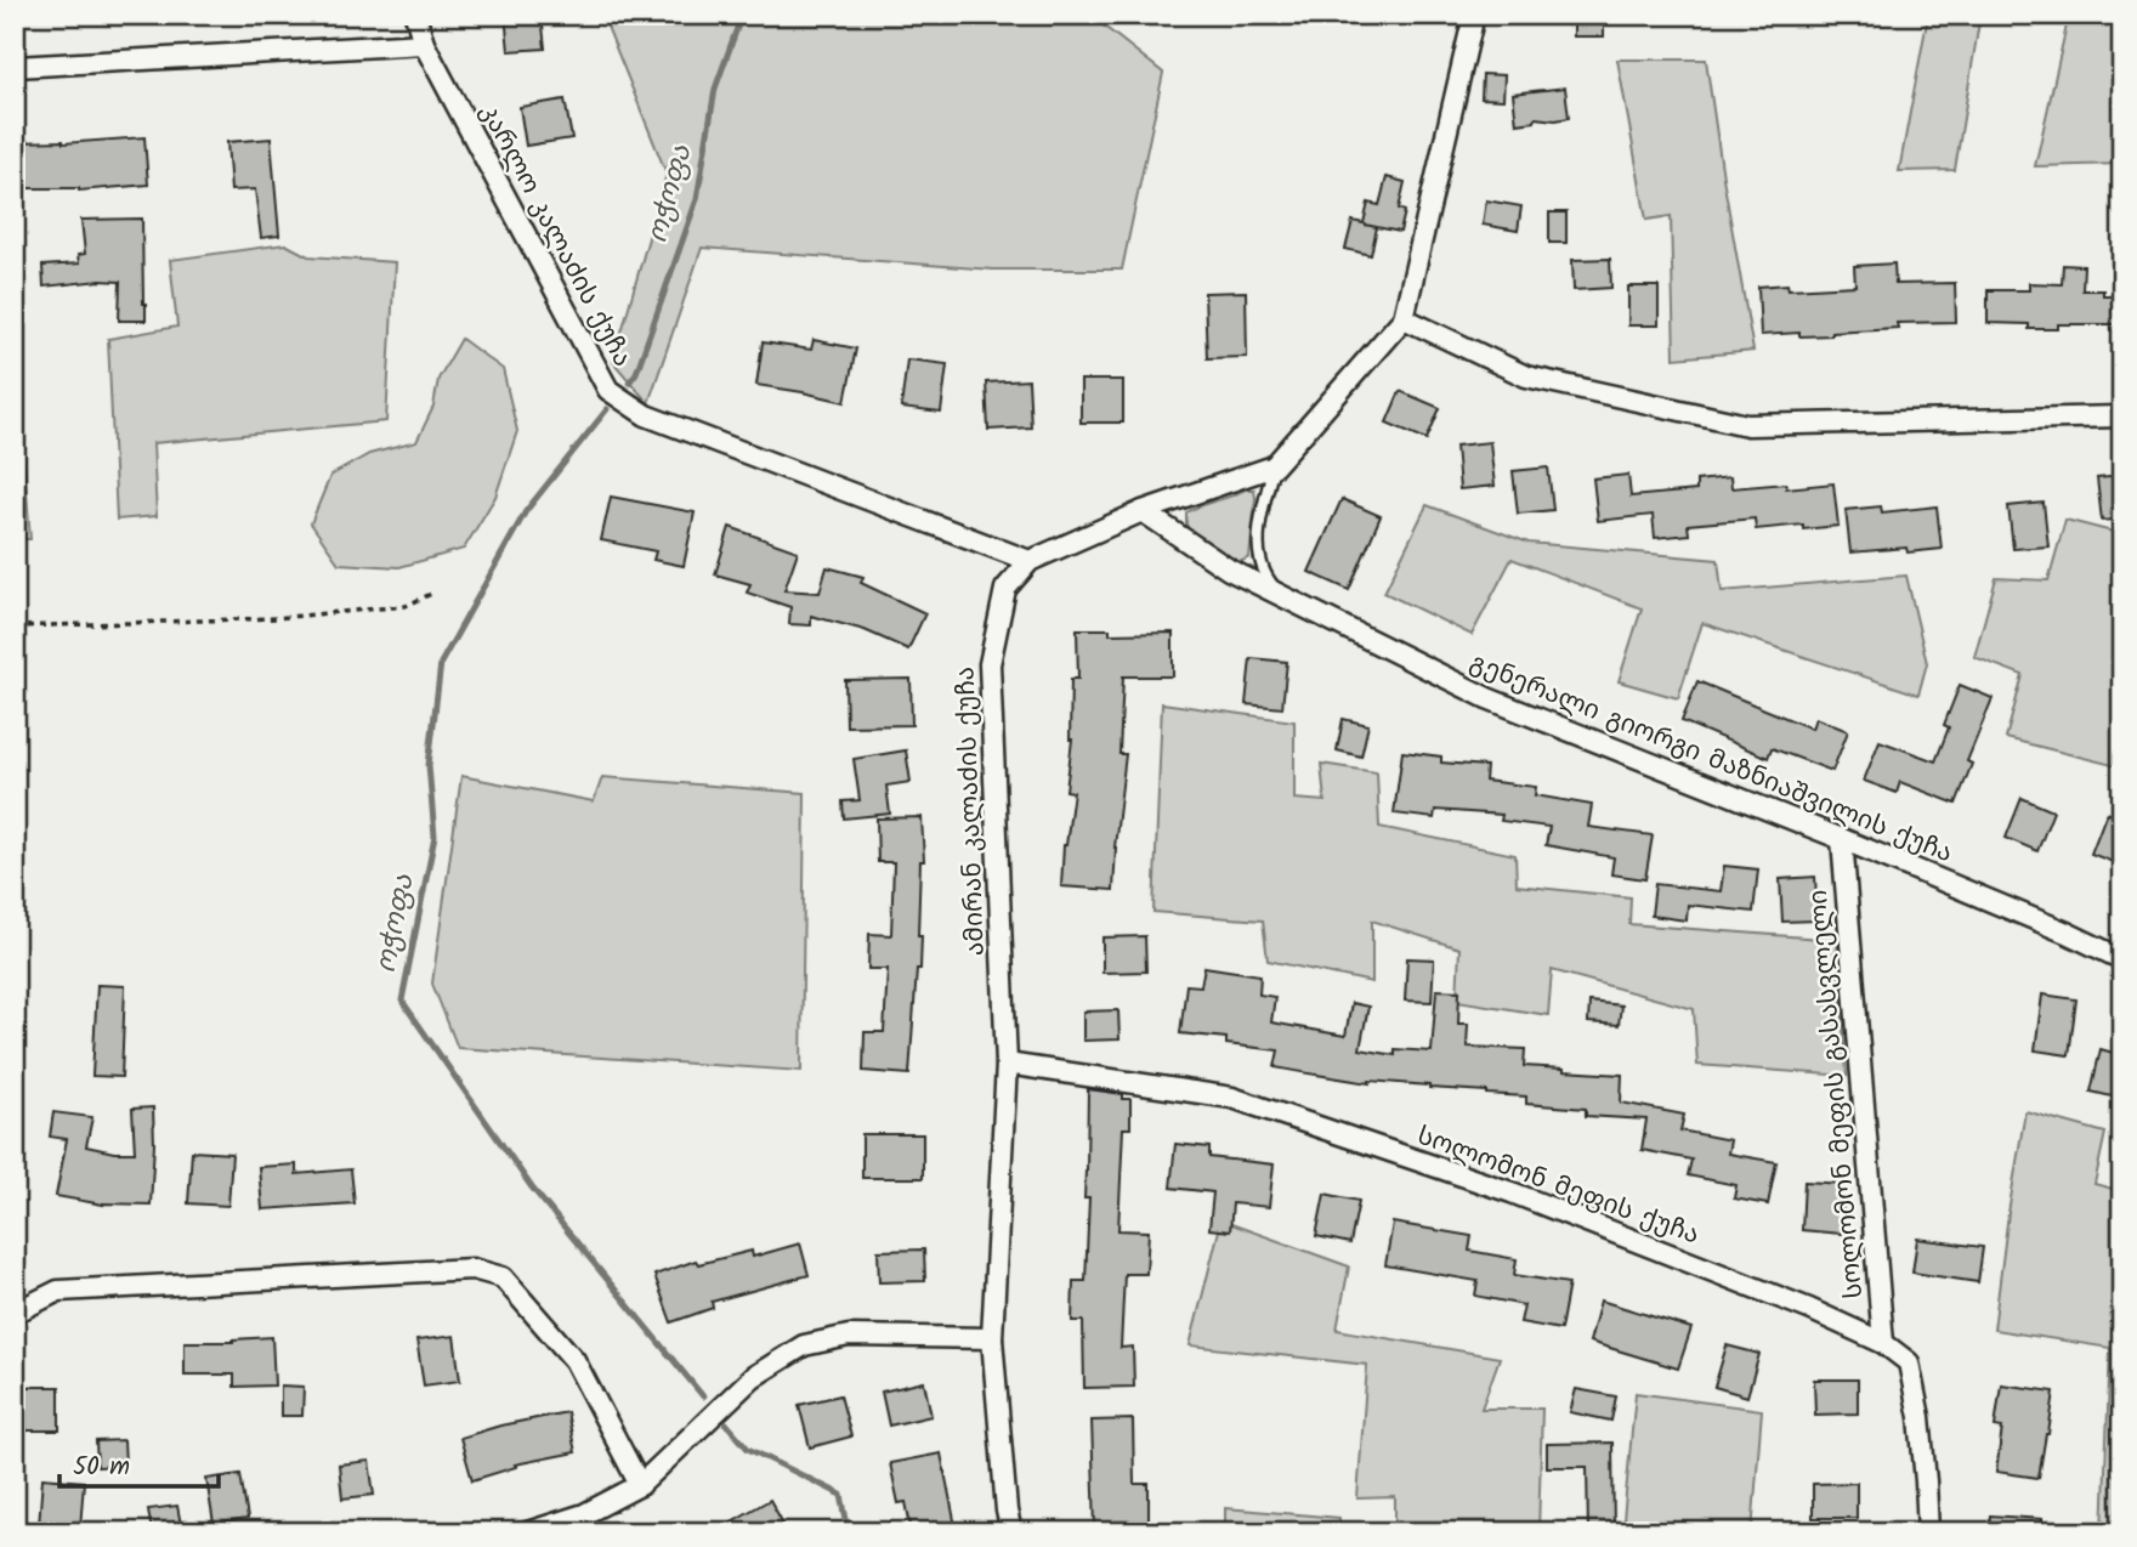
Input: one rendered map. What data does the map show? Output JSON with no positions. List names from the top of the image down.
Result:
{
  "streets": {
    "street": [
      "კარლო კალაძის ქუჩა",
      "გენერალი გიორგი მაზნიაშვილის ქუჩა",
      "ამირან კალაძის ქუჩა",
      "სოლომონ მეფის გასასვლელი",
      "სოლომონ მეფის ქუჩა"
    ]
  },
  "crossings": [
    ["კარლო კალაძის ქუჩა", "ამირან კალაძის ქუჩა"],
    ["გენერალი გიორგი მაზნიაშვილის ქუჩა", "ამირან კალაძის ქუჩა"],
    ["გენერალი გიორგი მაზნიაშვილის ქუჩა", "სოლომონ მეფის გასასვლელი"],
    ["ამირან კალაძის ქუჩა", "სოლომონ მეფის ქუჩა"],
    ["სოლომონ მეფის გასასვლელი", "სოლომონ მეფის ქუჩა"]
  ],
  "water": ["ოჭოფა"],
  "scale_bar": "50 m"
}
